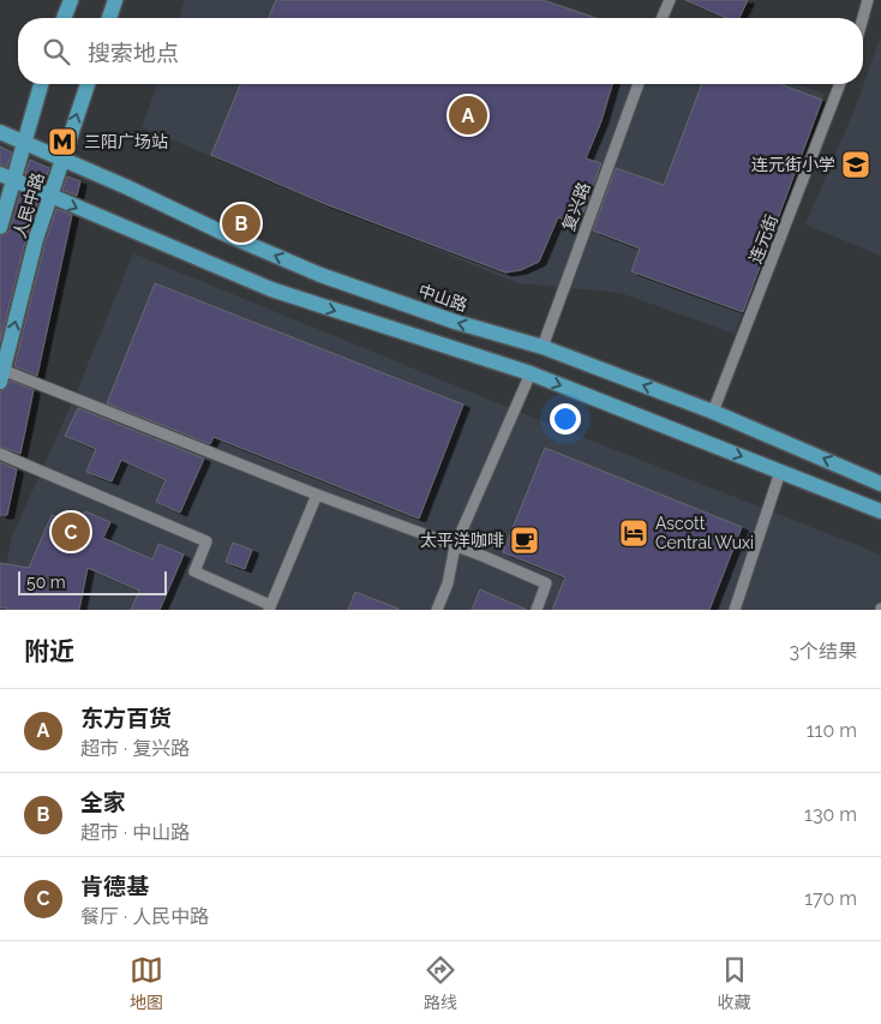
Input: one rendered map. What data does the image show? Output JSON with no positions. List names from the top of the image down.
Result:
{
  "streets": {
    "main road": ["人民中路", "中山路"],
    "street": ["复兴路", "连元街"]
  },
  "crossings": [
    ["人民中路", "中山路"],
    ["复兴路", "中山路"],
    ["连元街", "中山路"]
  ],
  "places": {
    "metro station": ["三阳广场站"],
    "school or university": ["连元街小学"],
    "hotel": ["Ascott Central Wuxi"],
    "cafe": ["太平洋咖啡"]
  },
  "scale_bar": "50 m",
  "page": {
    "search": "搜索地点",
    "pins": ["A", "B", "C"],
    "scale": "50 m",
    "heading": ["附近", "3个结果"],
    "list": [
      {
        "mark": "A",
        "name": "东方百货",
        "note": "超市 · 复兴路",
        "value": "110 m"
      },
      {
        "mark": "B",
        "name": "全家",
        "note": "超市 · 中山路",
        "value": "130 m"
      },
      {
        "mark": "C",
        "name": "肯德基",
        "note": "餐厅 · 人民中路",
        "value": "170 m"
      }
    ],
    "nav": ["地图", "路线", "收藏"]
  }
}
